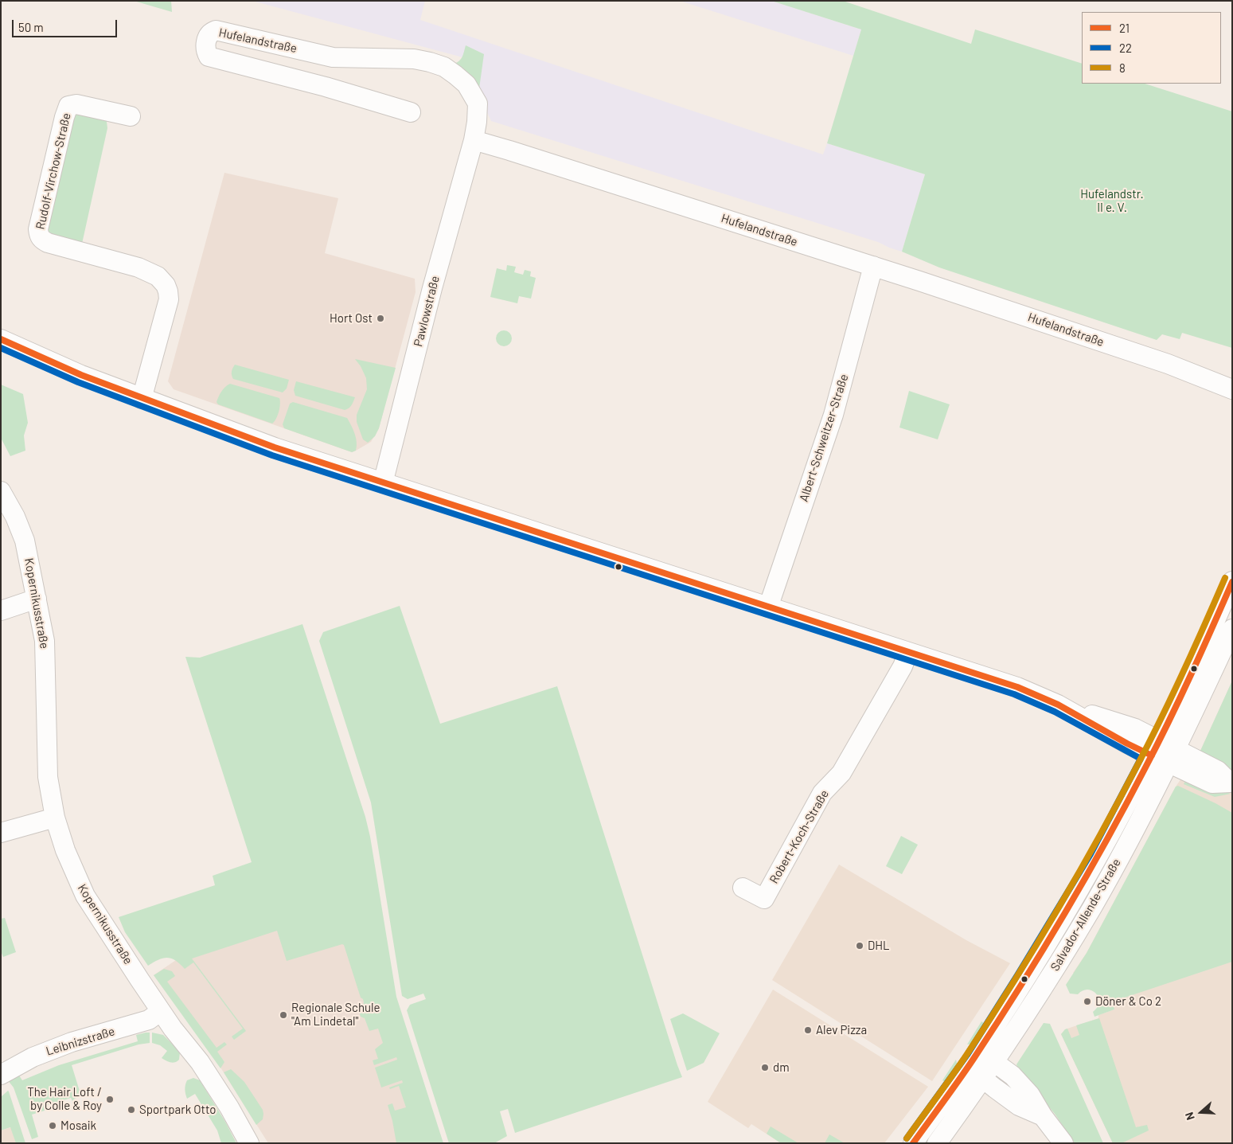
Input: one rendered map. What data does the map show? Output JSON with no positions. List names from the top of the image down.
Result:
{
  "streets": {
    "street": [
      "Hufelandstraße",
      "Rudolf-Virchow-Straße",
      "Pawlowstraße",
      "Albert-Schweitzer-Straße",
      "Kopernikusstraße",
      "Robert-Koch-Straße",
      "Salvador-Allende-Straße",
      "Leibnizstraße"
    ]
  },
  "crossings": [
    ["Hufelandstraße", "Pawlowstraße"],
    ["Hufelandstraße", "Albert-Schweitzer-Straße"],
    ["Kopernikusstraße", "Leibnizstraße"]
  ],
  "parks": ["Hufelandstr. II e. V."],
  "places": [
    "Hort Ost",
    "DHL",
    "Döner & Co 2",
    "Regionale Schule \"Am Lindetal\"",
    "Alev Pizza",
    "dm",
    "The Hair Loft / by Colle & Roy",
    "Sportpark Otto",
    "Mosaik"
  ],
  "lines": ["transit line 21", "transit line 22", "transit line 8"],
  "legend": ["21", "22", "8"],
  "scale_bar": "50 m",
  "north": "left"
}
